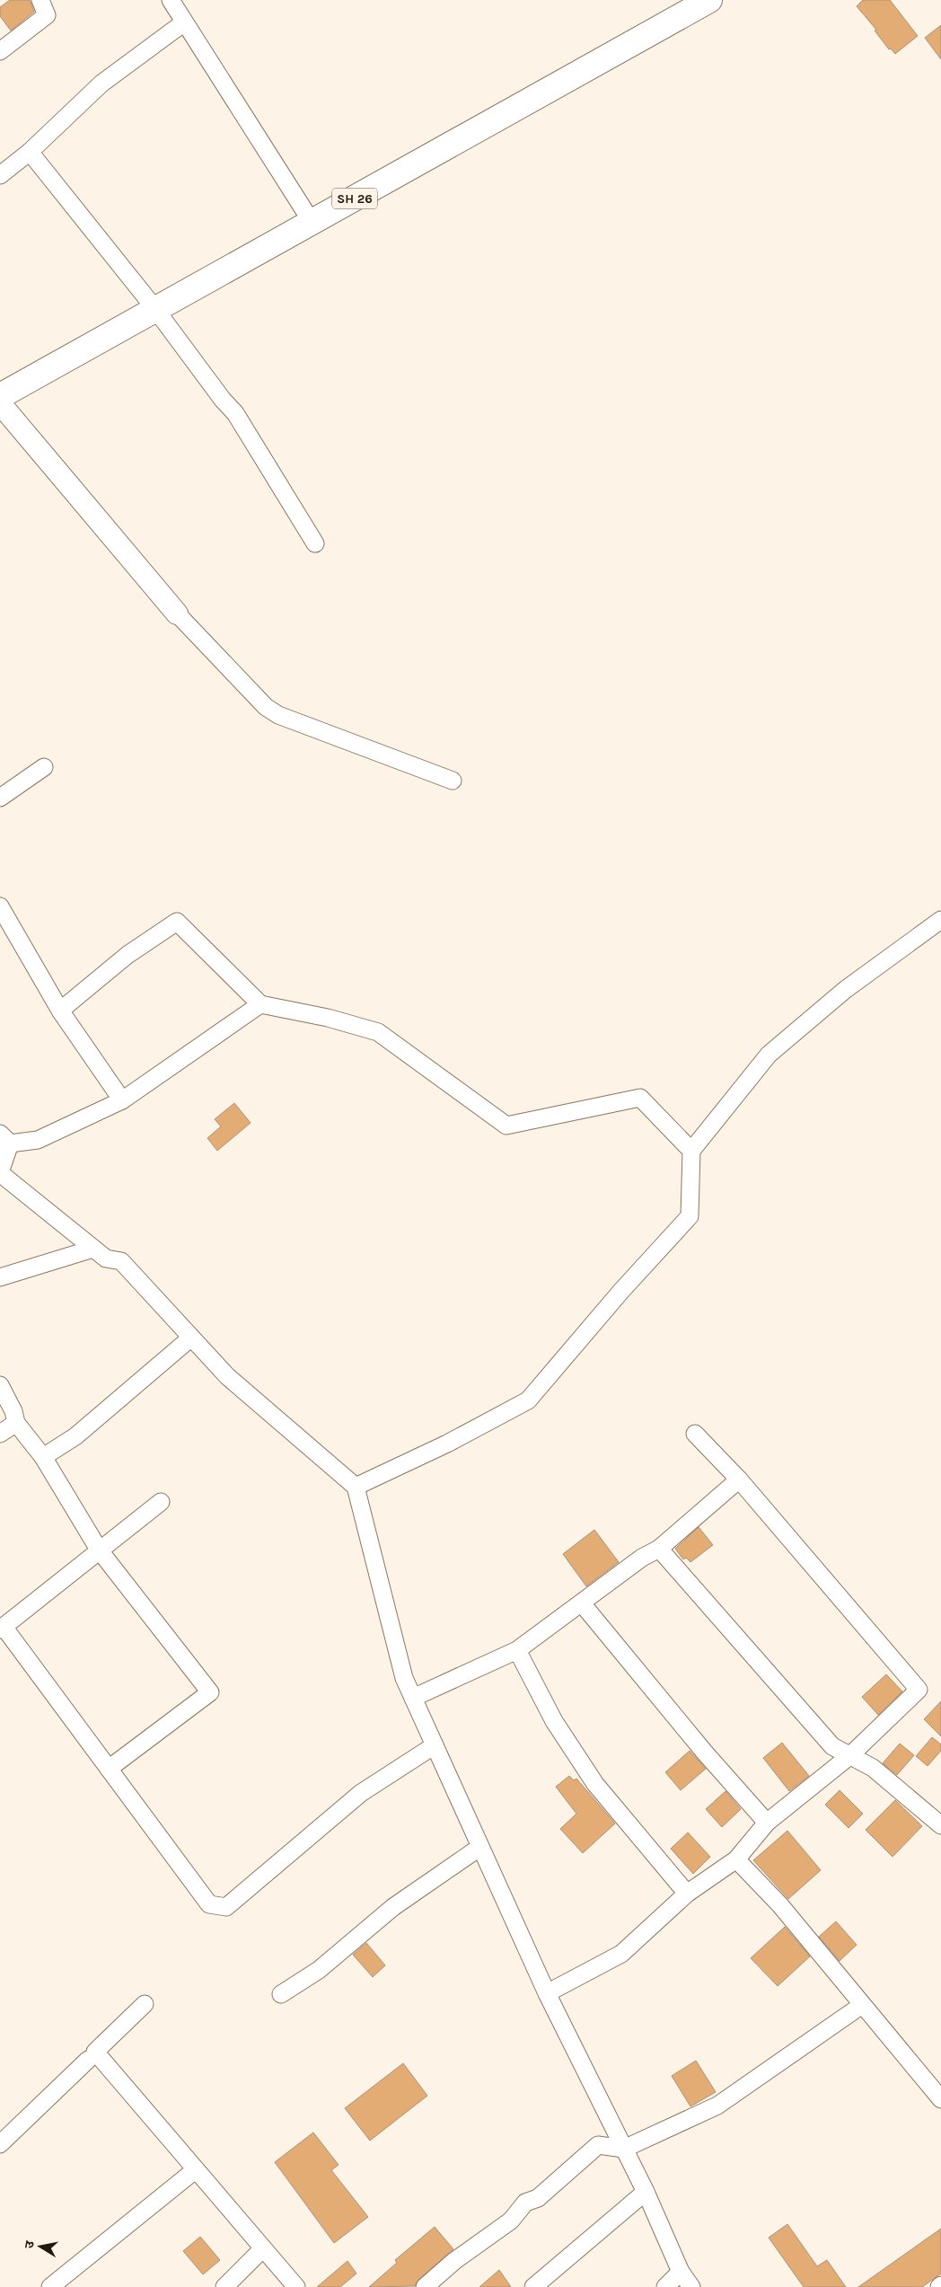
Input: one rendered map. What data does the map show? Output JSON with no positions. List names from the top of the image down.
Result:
{
  "streets": {
    "main road": ["SH 26"]
  },
  "north": "left"
}
